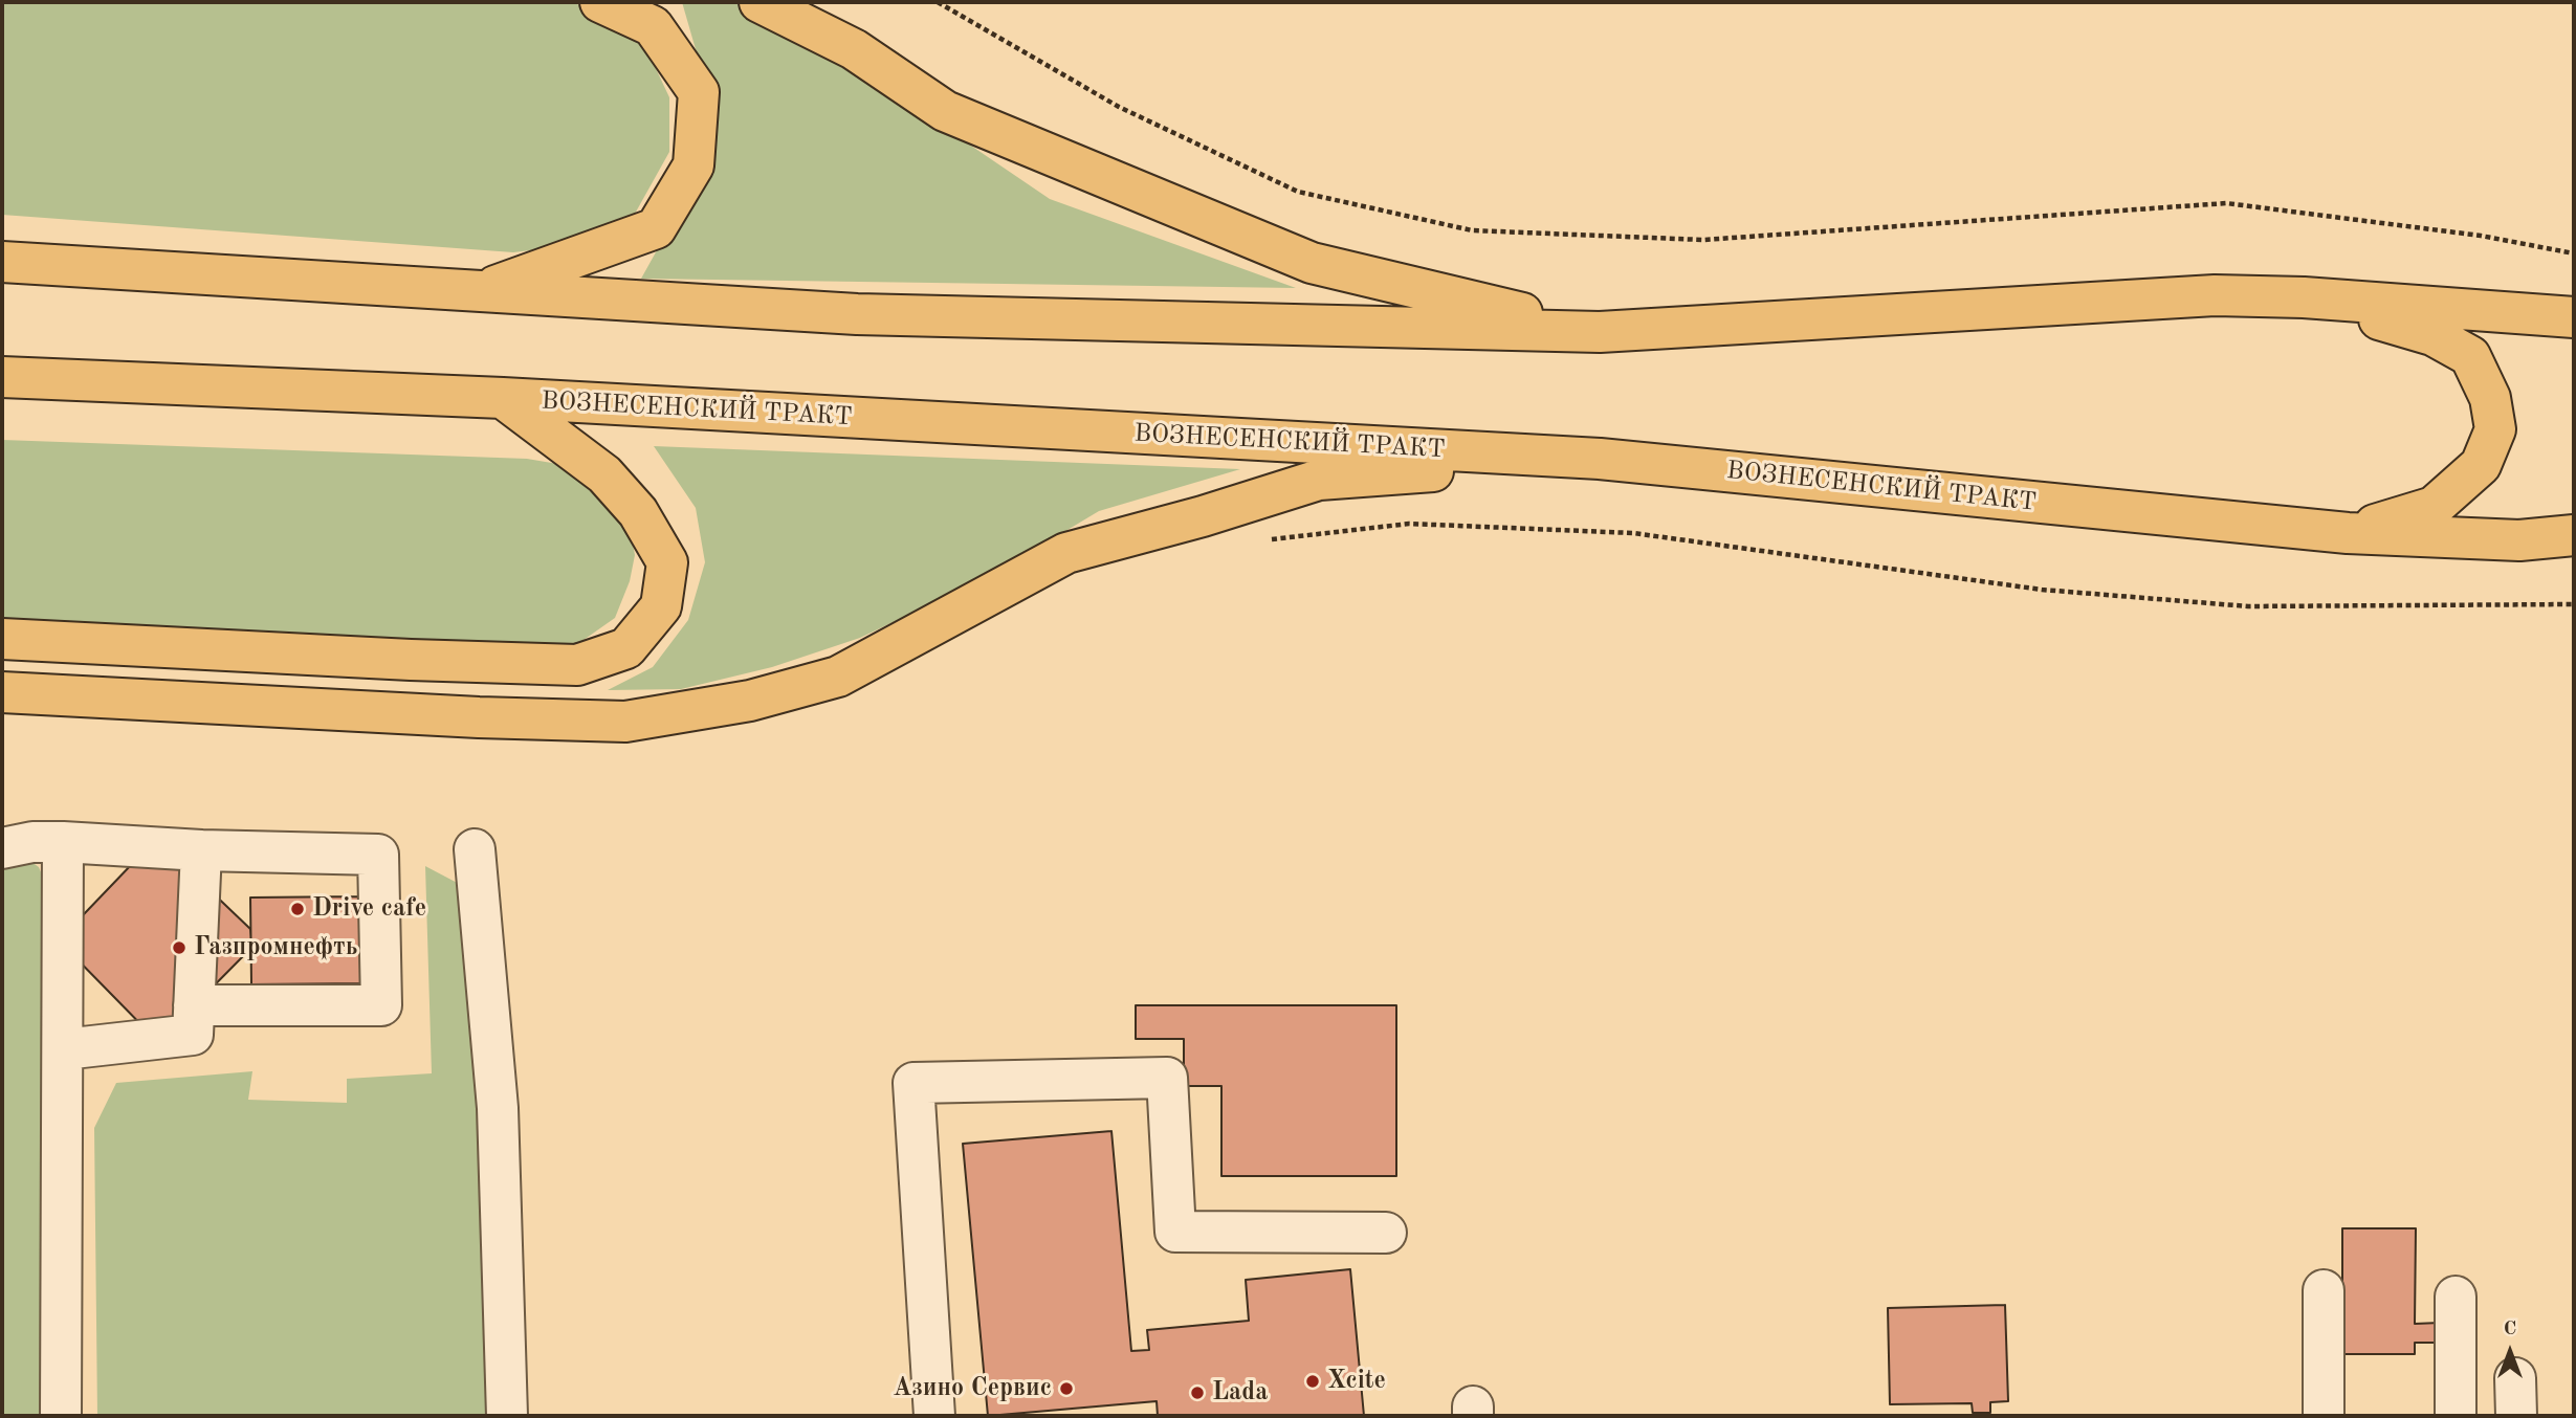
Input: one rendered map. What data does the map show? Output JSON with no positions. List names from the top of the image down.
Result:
{
  "streets": {
    "main road": ["ВОЗНЕСЕНСКИЙ ТРАКТ"]
  },
  "places": [
    "Drive cafe",
    "Газпромнефть",
    "Xcite",
    "Азино Сервис",
    "Lada"
  ],
  "north": "top"
}
